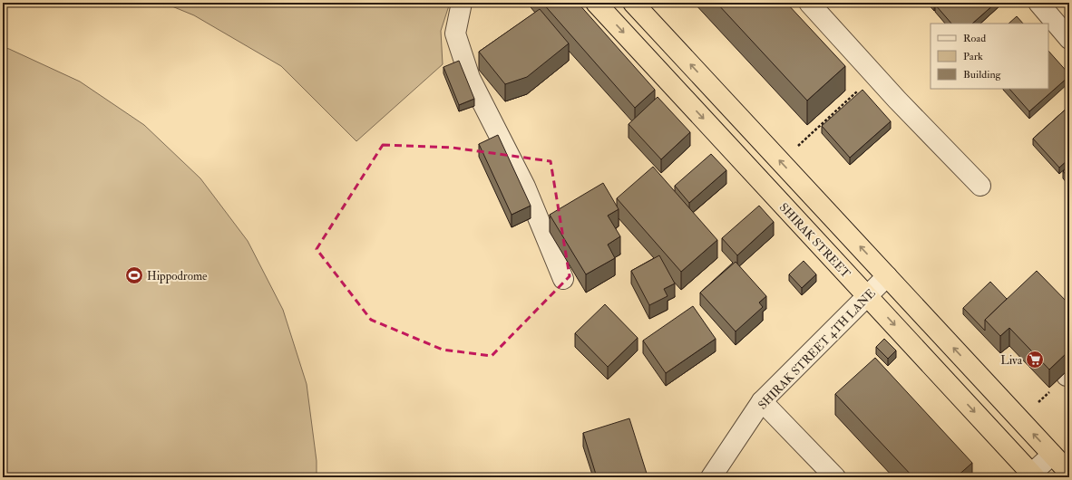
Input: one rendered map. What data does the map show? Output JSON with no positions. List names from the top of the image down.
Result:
{
  "streets": {
    "highway": ["SHIRAK STREET"],
    "street": ["SHIRAK STREET 4TH LANE"]
  },
  "crossings": [
    ["SHIRAK STREET", "SHIRAK STREET 4TH LANE"]
  ],
  "places": {
    "sports": ["Hippodrome"],
    "supermarket": ["Liva"]
  },
  "legend": ["Road", "Park", "Building"]
}
